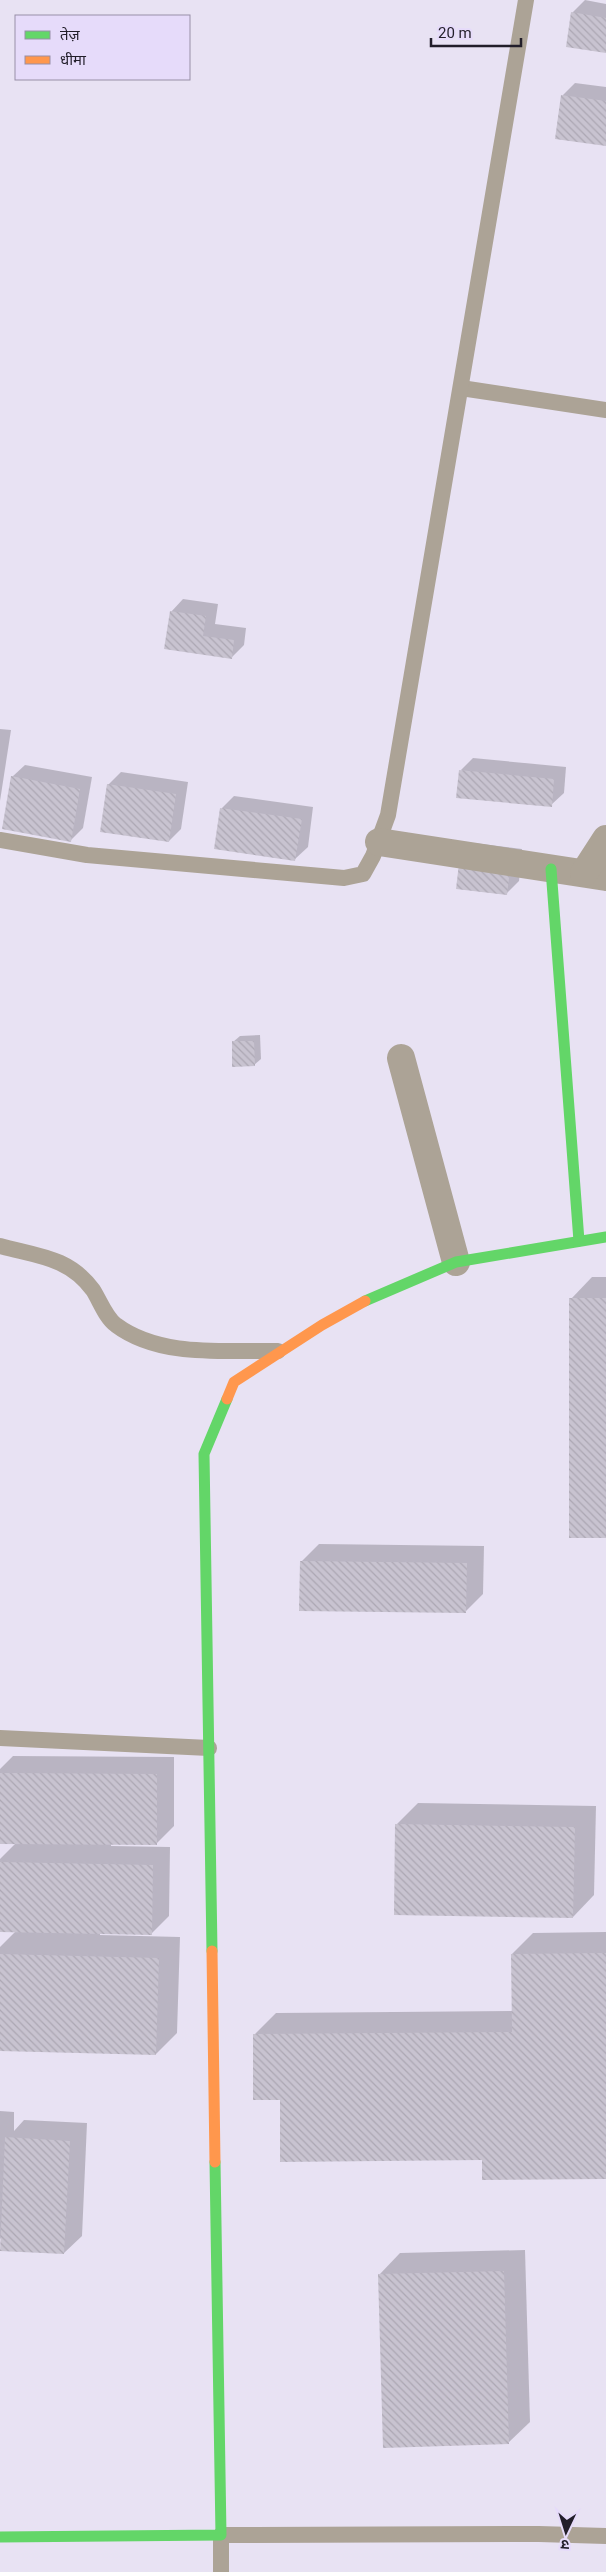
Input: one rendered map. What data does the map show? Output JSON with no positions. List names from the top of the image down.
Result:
{
  "legend": ["तेज़", "धीमा"],
  "scale_bar": "20 m",
  "north": "bottom"
}
